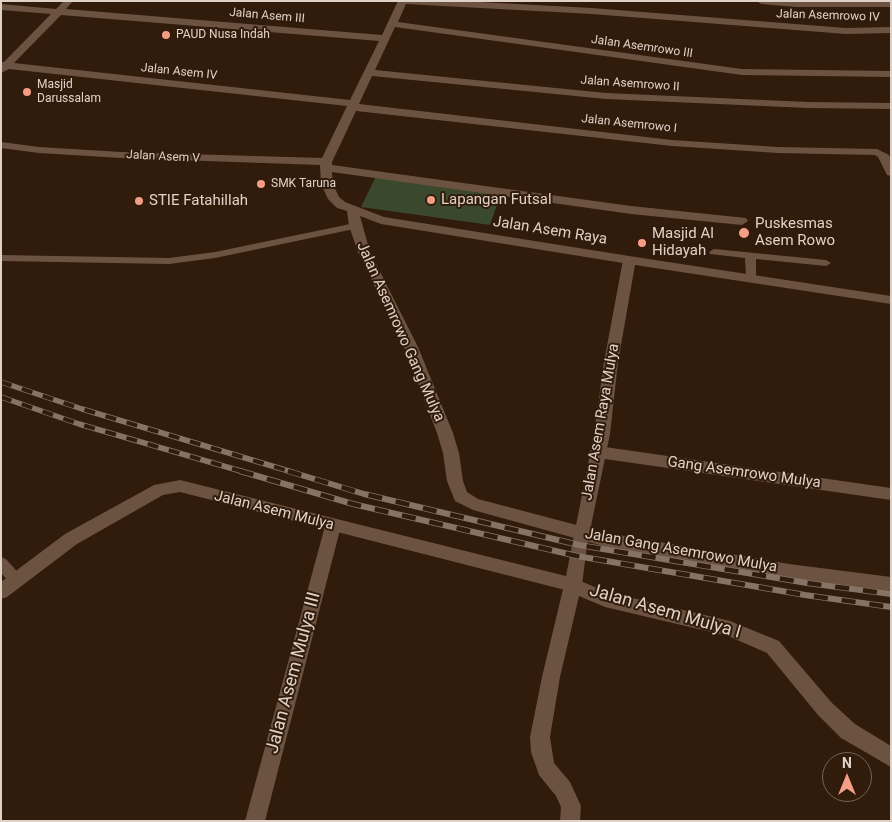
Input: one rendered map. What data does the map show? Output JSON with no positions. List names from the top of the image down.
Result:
{
  "streets": {
    "street": [
      "Jalan Asem III",
      "Jalan Asemrowo IV",
      "Jalan Asemrowo III",
      "Jalan Asem IV",
      "Jalan Asemrowo II",
      "Jalan Asemrowo I",
      "Jalan Asem V",
      "Jalan Asem Raya",
      "Jalan Asemrowo Gang Mulya",
      "Jalan Asem Raya Mulya",
      "Gang Asemrowo Mulya",
      "Jalan Asem Mulya",
      "Jalan Gang Asemrowo Mulya",
      "Jalan Asem Mulya I",
      "Jalan Asem Mulya III"
    ]
  },
  "crossings": [
    ["Jalan Asem IV", "Jalan Asemrowo I"],
    ["Jalan Asem V", "Jalan Asem Raya"],
    ["Jalan Asem Raya", "Jalan Asemrowo Gang Mulya"],
    ["Jalan Asem Raya", "Jalan Asem Raya Mulya"],
    ["Jalan Asemrowo Gang Mulya", "Jalan Gang Asemrowo Mulya"],
    ["Jalan Asem Raya Mulya", "Gang Asemrowo Mulya"],
    ["Jalan Asem Raya Mulya", "Jalan Asem Mulya"],
    ["Jalan Asem Raya Mulya", "Jalan Gang Asemrowo Mulya"],
    ["Jalan Asem Raya Mulya", "Jalan Asem Mulya I"],
    ["Jalan Asem Mulya", "Jalan Asem Mulya I"],
    ["Jalan Asem Mulya", "Jalan Asem Mulya III"]
  ],
  "places": [
    "PAUD Nusa Indah",
    "Masjid Darussalam",
    "SMK Taruna",
    "Lapangan Futsal",
    "STIE Fatahillah",
    "Puskesmas Asem Rowo",
    "Masjid Al Hidayah"
  ],
  "north": "top"
}
